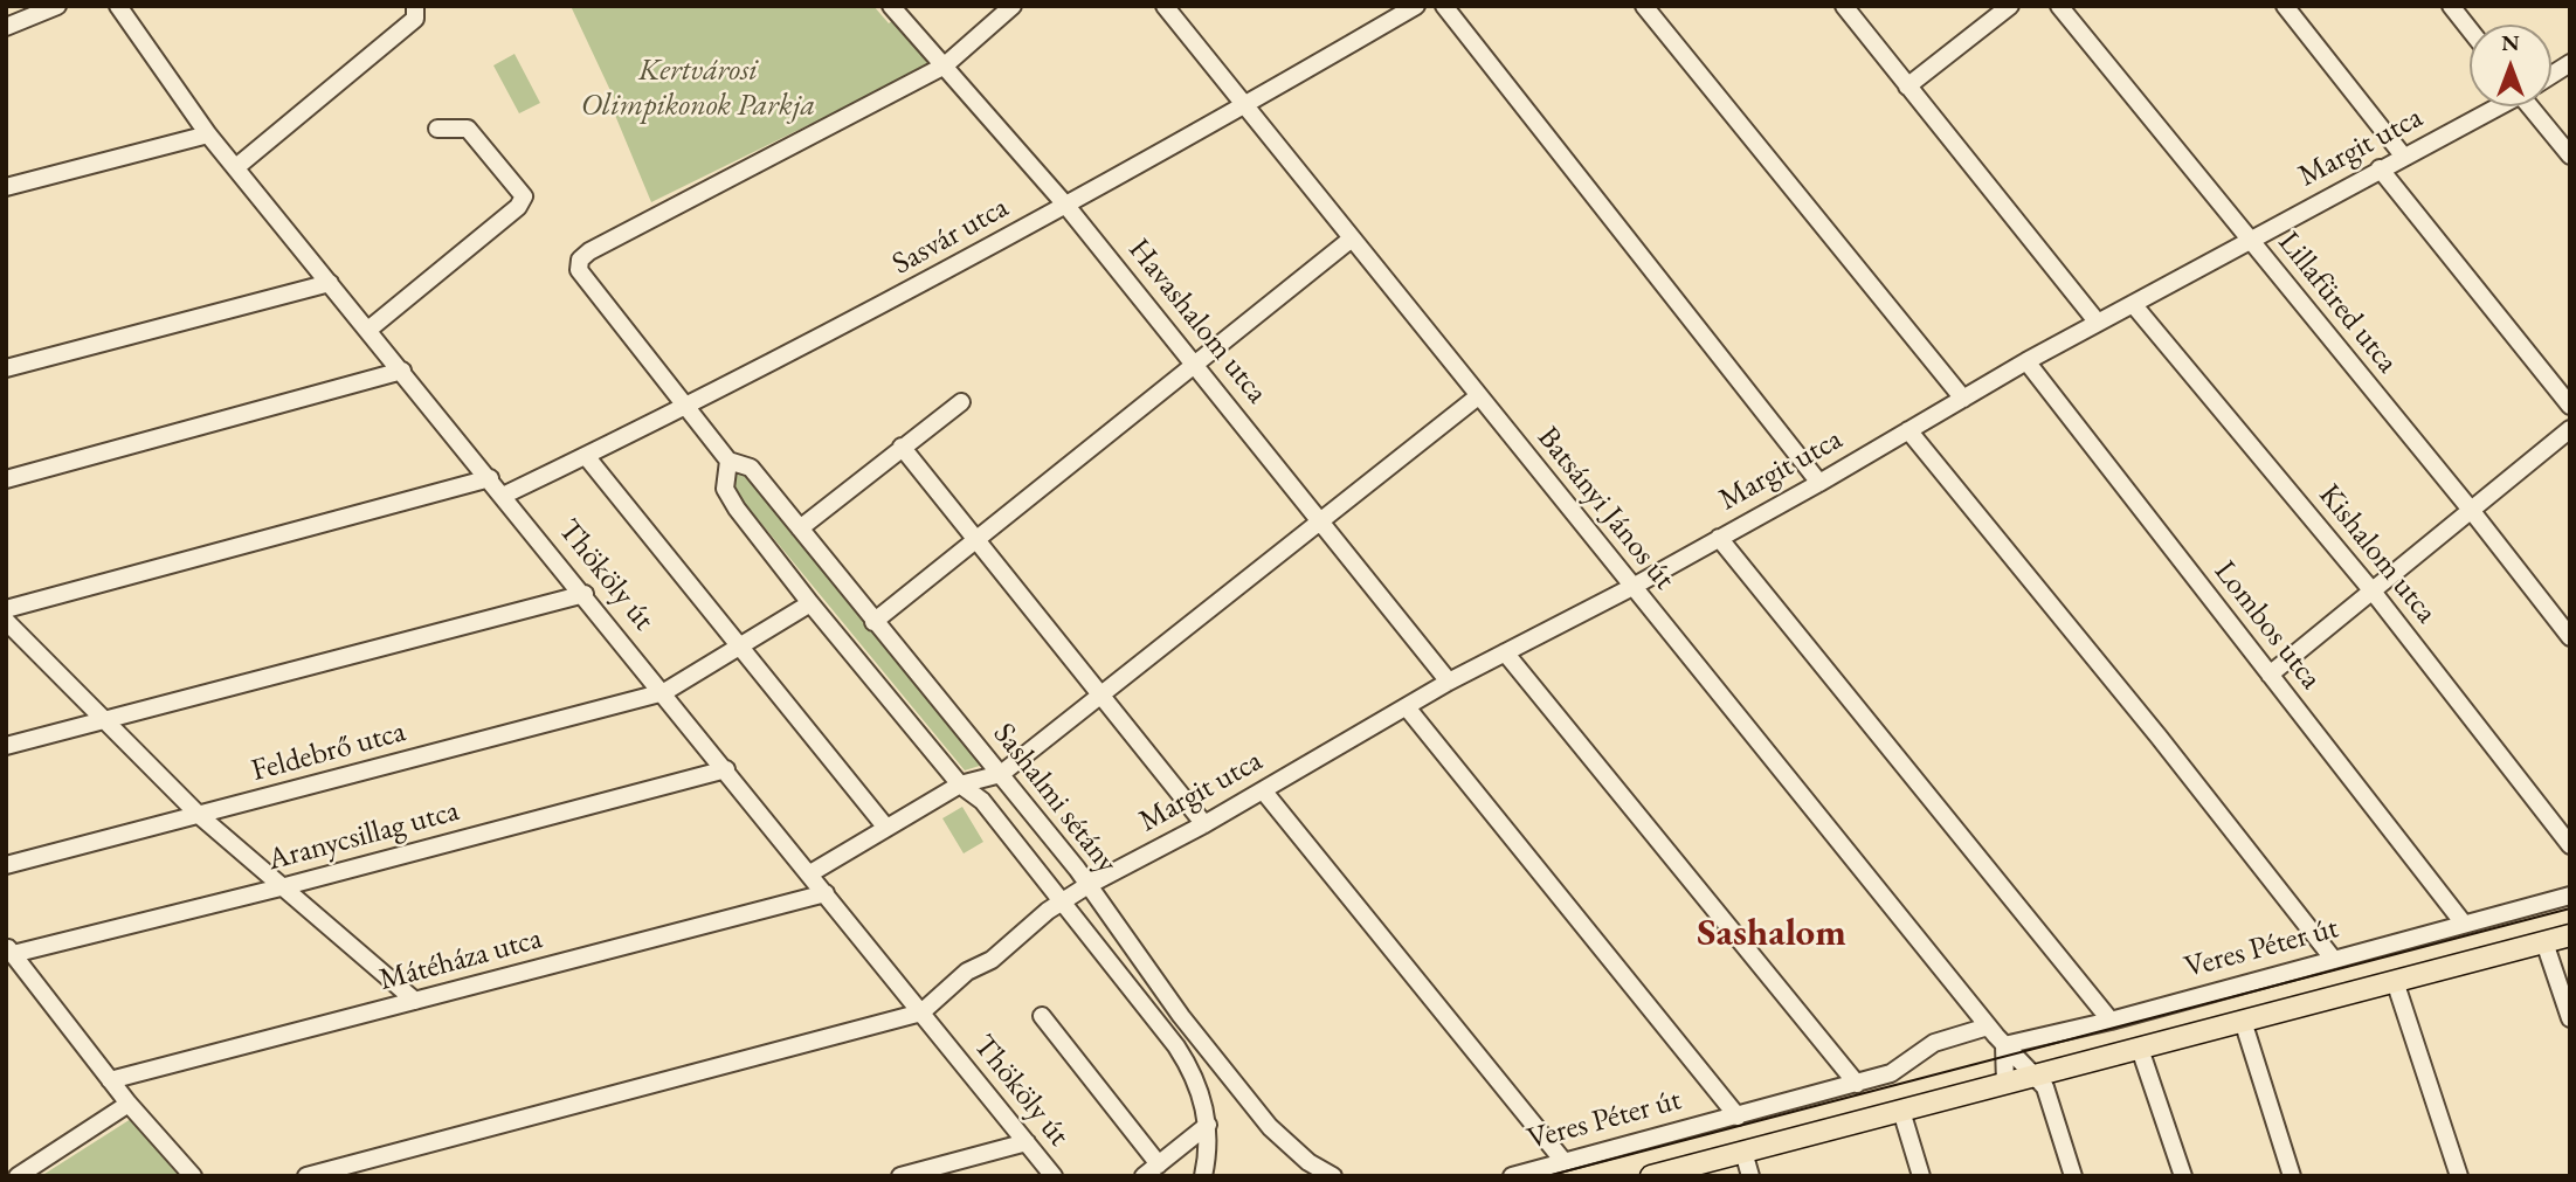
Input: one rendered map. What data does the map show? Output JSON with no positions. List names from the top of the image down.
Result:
{
  "streets": {
    "street": [
      "Margit utca",
      "Sasvár utca",
      "Lillafüred utca",
      "Havashalom utca",
      "Batsányi János út",
      "Kishalom utca",
      "Thököly út",
      "Lombos utca",
      "Feldebrő utca",
      "Sashalmi sétány",
      "Aranycsillag utca",
      "Veres Péter út",
      "Mátéháza utca"
    ]
  },
  "crossings": [
    ["Margit utca", "Lillafüred utca"],
    ["Margit utca", "Havashalom utca"],
    ["Margit utca", "Batsányi János út"],
    ["Margit utca", "Kishalom utca"],
    ["Margit utca", "Thököly út"],
    ["Margit utca", "Lombos utca"],
    ["Margit utca", "Sashalmi sétány"],
    ["Sasvár utca", "Havashalom utca"],
    ["Sasvár utca", "Batsányi János út"],
    ["Sasvár utca", "Thököly út"],
    ["Sasvár utca", "Sashalmi sétány"],
    ["Havashalom utca", "Sashalmi sétány"],
    ["Batsányi János út", "Veres Péter út"],
    ["Thököly út", "Feldebrő utca"],
    ["Thököly út", "Aranycsillag utca"],
    ["Thököly út", "Mátéháza utca"],
    ["Lombos utca", "Veres Péter út"],
    ["Feldebrő utca", "Sashalmi sétány"]
  ],
  "districts": ["Sashalom"],
  "parks": ["Kertvárosi Olimpikonok Parkja"],
  "north": "top"
}
